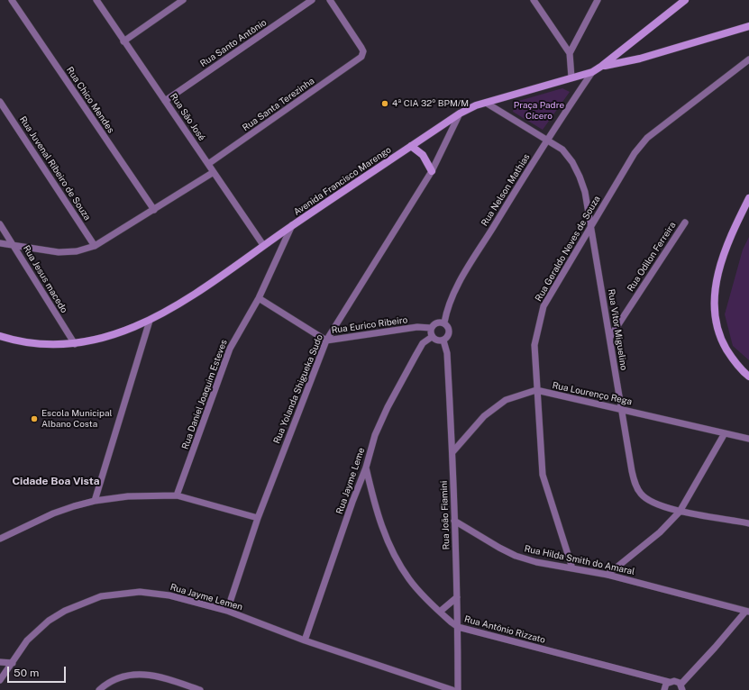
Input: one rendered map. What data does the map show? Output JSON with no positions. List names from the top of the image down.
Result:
{
  "streets": {
    "main road": ["Avenida Francisco Marengo"],
    "street": [
      "Rua Santo Antônio",
      "Rua Chico Mendes",
      "Rua Santa Terezinha",
      "Rua São José",
      "Rua Juvenal Ribeiro de Souza",
      "Rua Nelson Mathias",
      "Rua Geraldo Neves de Souza",
      "Rua Odilon Ferreira",
      "Rua Jesus macedo",
      "Rua Eurico Ribeiro",
      "Rua Vitor Miguelino",
      "Rua Yolanda Shigueka Sudo",
      "Rua Lourenço Rega",
      "Rua Daniel Joaquim Esteves",
      "Rua Jayme Leme",
      "Rua João Fiamini",
      "Rua Hilda Smith do Amaral",
      "Rua Jayme Lemen",
      "Rua Antônio Rizzato"
    ]
  },
  "crossings": [
    ["Rua Santo Antônio", "Rua São José"],
    ["Rua Santa Terezinha", "Rua São José"],
    ["Rua São José", "Avenida Francisco Marengo"],
    ["Avenida Francisco Marengo", "Rua Nelson Mathias"],
    ["Avenida Francisco Marengo", "Rua Jesus macedo"],
    ["Avenida Francisco Marengo", "Rua Vitor Miguelino"],
    ["Avenida Francisco Marengo", "Rua Yolanda Shigueka Sudo"],
    ["Avenida Francisco Marengo", "Rua Daniel Joaquim Esteves"],
    ["Rua Nelson Mathias", "Rua Eurico Ribeiro"],
    ["Rua Nelson Mathias", "Rua Vitor Miguelino"],
    ["Rua Nelson Mathias", "Rua Jayme Leme"],
    ["Rua Nelson Mathias", "Rua João Fiamini"],
    ["Rua Geraldo Neves de Souza", "Rua Vitor Miguelino"],
    ["Rua Geraldo Neves de Souza", "Rua Lourenço Rega"],
    ["Rua Geraldo Neves de Souza", "Rua Hilda Smith do Amaral"],
    ["Rua Odilon Ferreira", "Rua Vitor Miguelino"],
    ["Rua Eurico Ribeiro", "Rua Yolanda Shigueka Sudo"],
    ["Rua Eurico Ribeiro", "Rua Daniel Joaquim Esteves"],
    ["Rua Eurico Ribeiro", "Rua Jayme Leme"],
    ["Rua Eurico Ribeiro", "Rua João Fiamini"],
    ["Rua Vitor Miguelino", "Rua Lourenço Rega"],
    ["Rua Yolanda Shigueka Sudo", "Rua Jayme Lemen"],
    ["Rua Jayme Leme", "Rua João Fiamini"],
    ["Rua Jayme Leme", "Rua Jayme Lemen"],
    ["Rua Jayme Leme", "Rua Antônio Rizzato"],
    ["Rua João Fiamini", "Rua Hilda Smith do Amaral"],
    ["Rua João Fiamini", "Rua Antônio Rizzato"]
  ],
  "districts": ["Cidade Boa Vista"],
  "parks": ["Praça Padre Cícero"],
  "places": ["4ª CIA 32º BPM/M", "Escola Municipal Albano Costa"],
  "scale_bar": "50 m"
}
